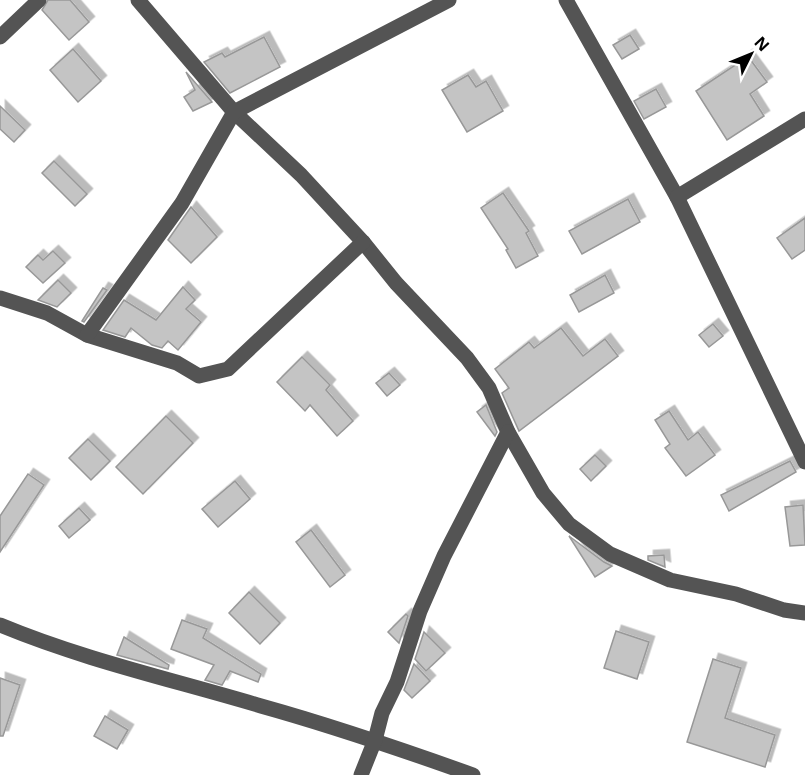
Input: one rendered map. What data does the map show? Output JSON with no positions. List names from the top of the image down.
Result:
{
  "north": "top right"
}
